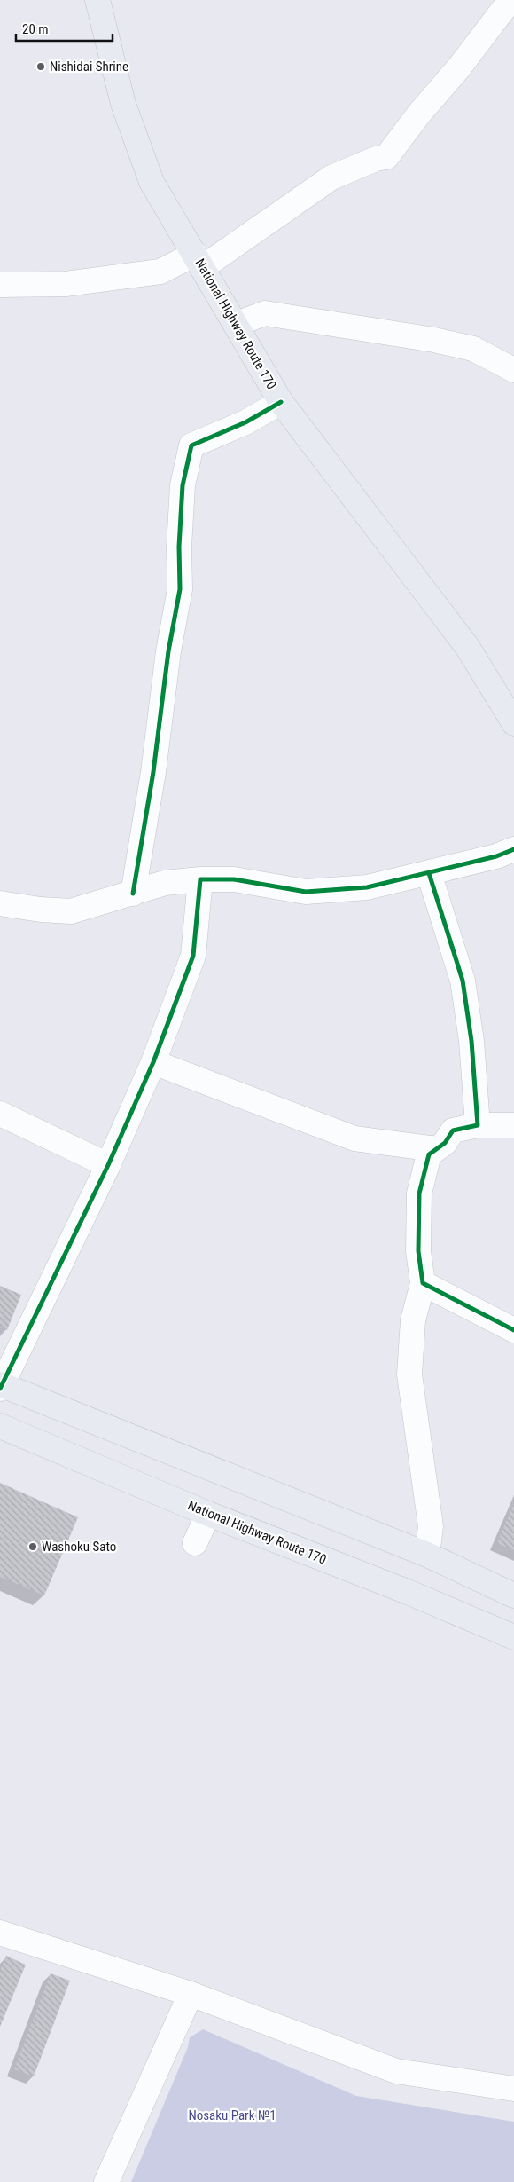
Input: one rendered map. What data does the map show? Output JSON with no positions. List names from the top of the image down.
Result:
{
  "streets": {
    "highway": ["National Highway Route 170"]
  },
  "parks": ["Nosaku Park №1"],
  "places": ["Nishidai Shrine", "Washoku Sato"],
  "scale_bar": "20 m"
}
